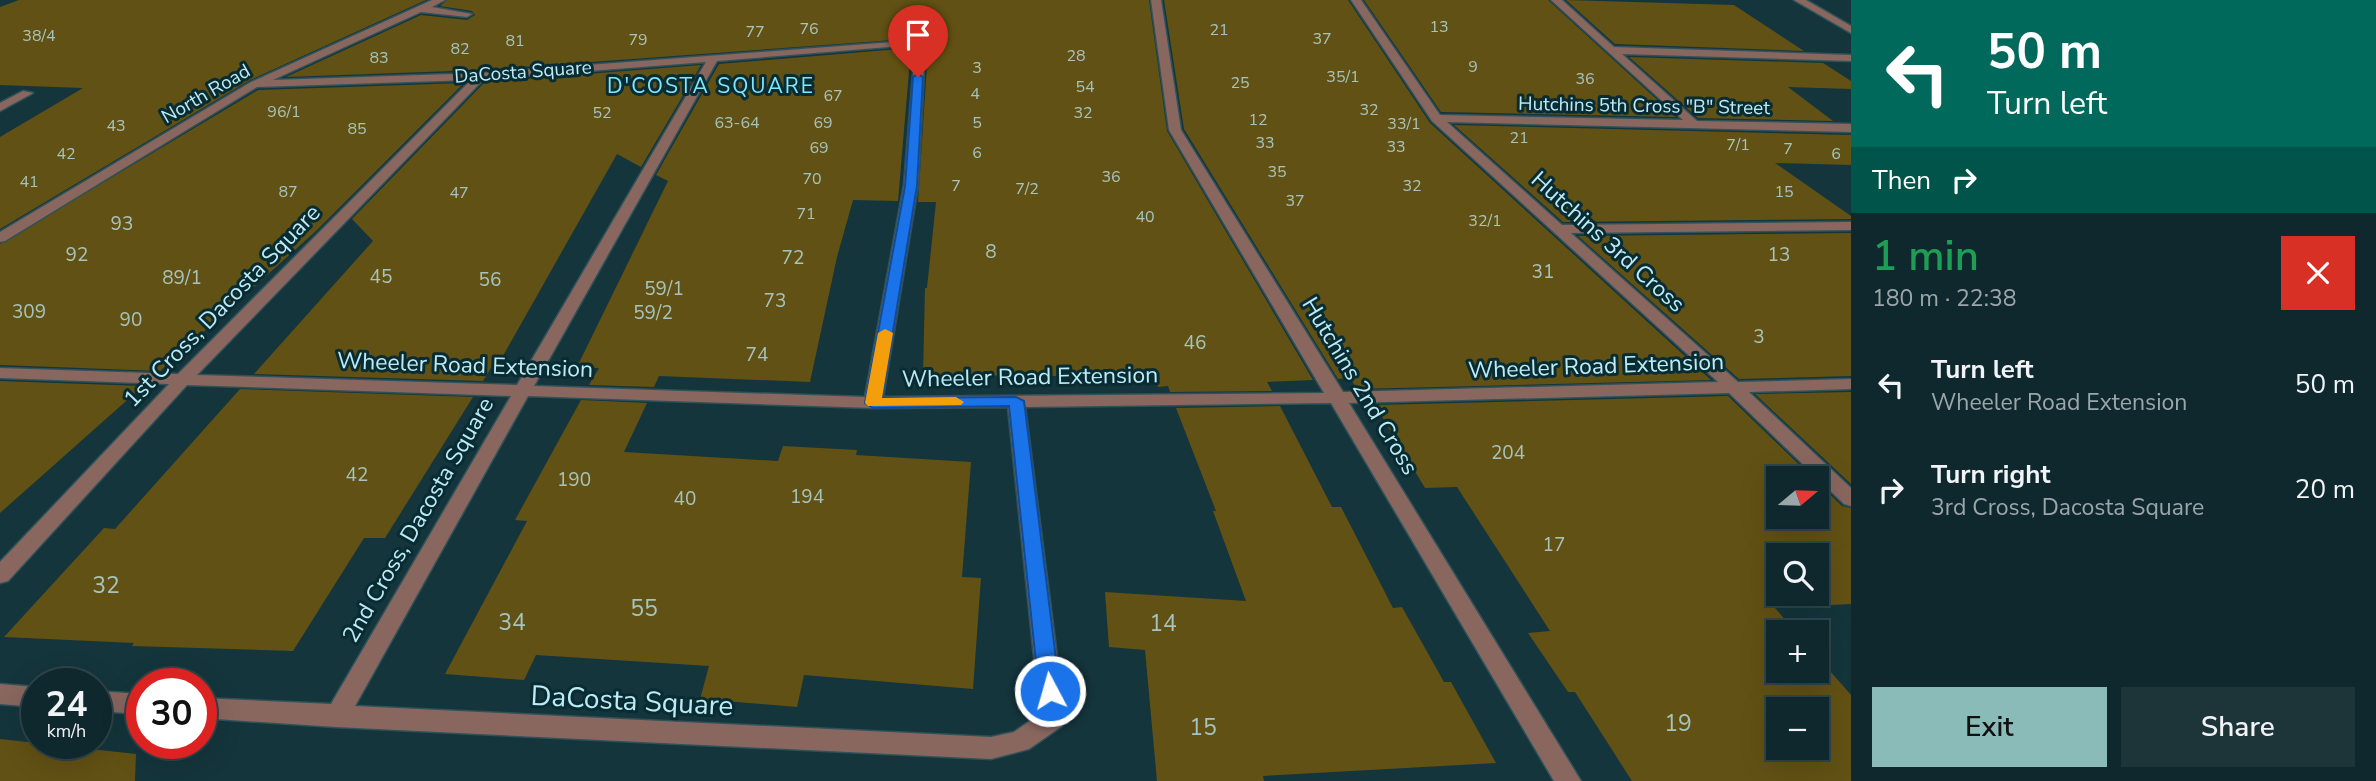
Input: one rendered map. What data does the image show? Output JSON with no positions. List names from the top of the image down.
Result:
{
  "streets": {
    "street": [
      "DaCosta Square",
      "North Road",
      "Hutchins 5th Cross \"B\" Street",
      "Hutchins 3rd Cross",
      "1st Cross, Dacosta Square",
      "Wheeler Road Extension",
      "Hutchins 2nd Cross",
      "2nd Cross, Dacosta Square"
    ]
  },
  "crossings": [
    ["DaCosta Square", "North Road"],
    ["DaCosta Square", "1st Cross, Dacosta Square"],
    ["DaCosta Square", "Wheeler Road Extension"],
    ["DaCosta Square", "2nd Cross, Dacosta Square"],
    ["Hutchins 5th Cross \"B\" Street", "Hutchins 3rd Cross"],
    ["Hutchins 3rd Cross", "Wheeler Road Extension"],
    ["1st Cross, Dacosta Square", "Wheeler Road Extension"],
    ["Wheeler Road Extension", "Hutchins 2nd Cross"],
    ["Wheeler Road Extension", "2nd Cross, Dacosta Square"]
  ],
  "districts": ["D'COSTA SQUARE"],
  "house_numbers": [
    "13",
    "76",
    "21",
    "77",
    "38/4",
    "37",
    "79",
    "81",
    "82",
    "28",
    "83",
    "9",
    "3",
    "35/1",
    "36",
    "25",
    "54",
    "4",
    "67",
    "32",
    "96/1",
    "52",
    "32",
    "12",
    "63-64",
    "69",
    "5",
    "33/1",
    "43",
    "85",
    "21",
    "33",
    "7/1",
    "33",
    "69",
    "7",
    "6",
    "42",
    "6",
    "35",
    "36",
    "70",
    "41",
    "7",
    "32",
    "7/2",
    "87",
    "15",
    "47",
    "37",
    "71",
    "40",
    "32/1",
    "93",
    "8",
    "92",
    "13",
    "72",
    "31",
    "45",
    "89/1",
    "56",
    "59/1",
    "73",
    "309",
    "59/2",
    "90",
    "3",
    "46",
    "74",
    "204",
    "42",
    "190",
    "194",
    "40",
    "17",
    "32",
    "55",
    "34",
    "14",
    "19",
    "15"
  ],
  "north": "right",
  "page": {
    "turn": ["50 m", "Turn left"],
    "then": "Then",
    "heading": ["1 min", "180 m · 22:38"],
    "list": [
      {
        "name": "Turn left",
        "note": "Wheeler Road Extension",
        "value": "50 m"
      },
      {
        "name": "Turn right",
        "note": "3rd Cross, Dacosta Square",
        "value": "20 m"
      }
    ],
    "map_buttons": ["+", "−"],
    "speed": "24 km/h",
    "limit": "30",
    "buttons": ["Exit", "Share"]
  }
}
